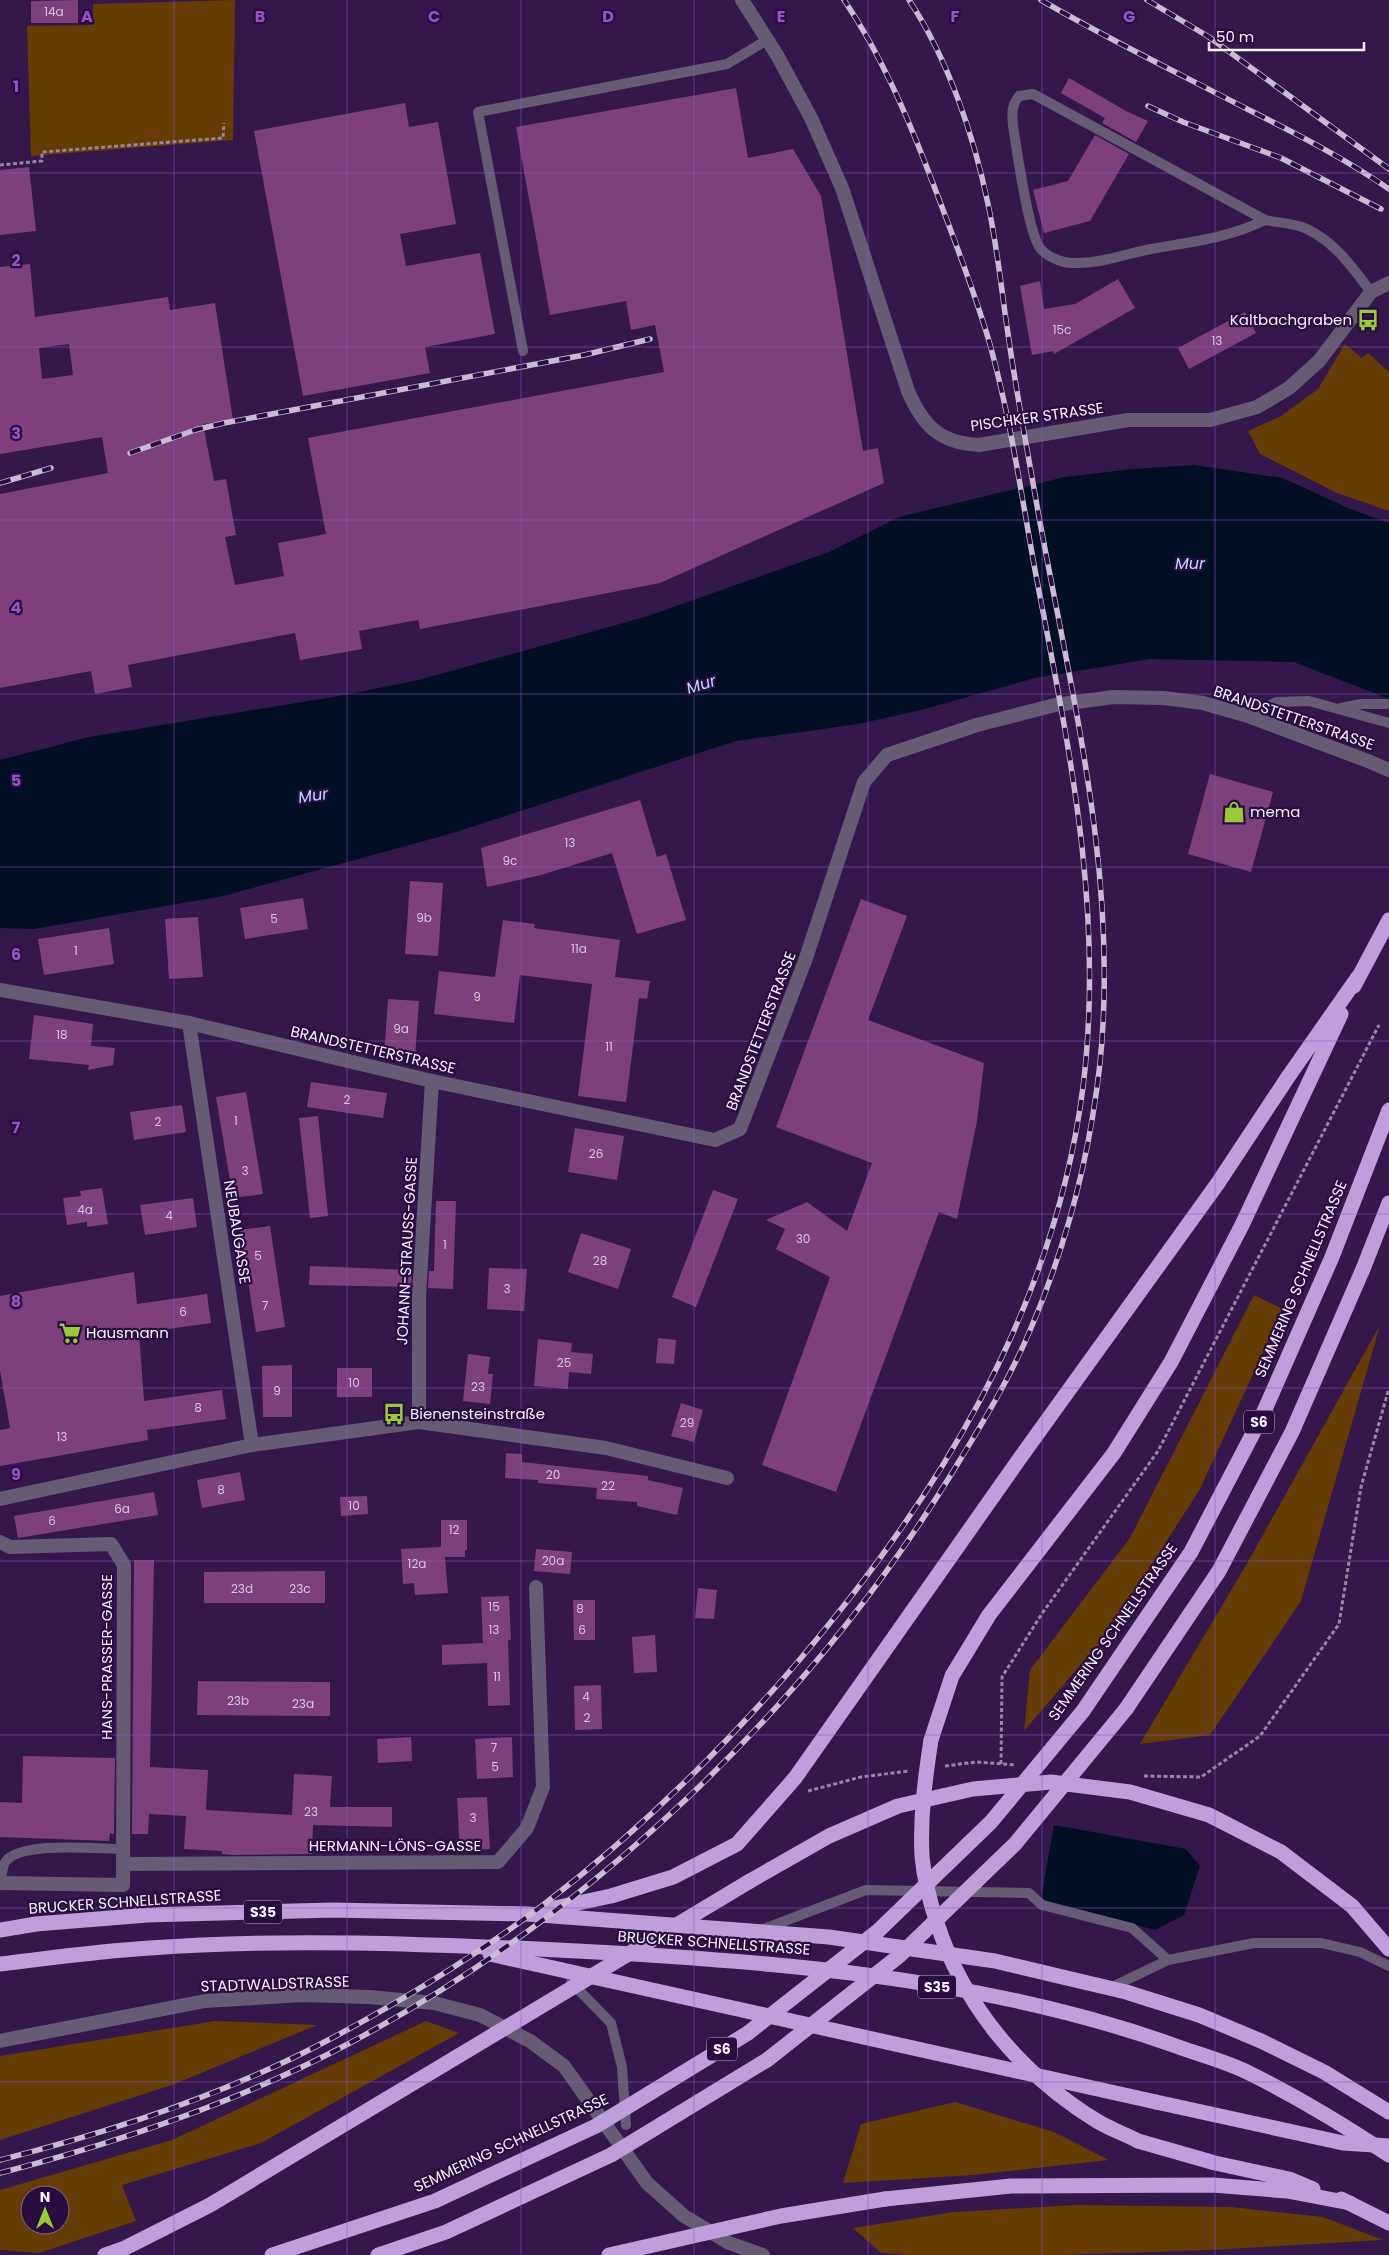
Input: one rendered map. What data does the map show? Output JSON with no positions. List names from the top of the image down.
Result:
{
  "streets": {
    "highway": [
      "SEMMERING SCHNELLSTRASSE",
      "S6",
      "BRUCKER SCHNELLSTRASSE",
      "S35"
    ],
    "street": [
      "PISCHKER STRASSE",
      "BRANDSTETTERSTRASSE",
      "NEUBAUGASSE",
      "JOHANN-STRAUSS-GASSE",
      "HANS-PRASSER-GASSE",
      "HERMANN-LÖNS-GASSE",
      "STADTWALDSTRASSE"
    ]
  },
  "crossings": [
    ["BRANDSTETTERSTRASSE", "NEUBAUGASSE"],
    ["BRANDSTETTERSTRASSE", "JOHANN-STRAUSS-GASSE"],
    ["HANS-PRASSER-GASSE", "HERMANN-LÖNS-GASSE"]
  ],
  "water": ["Mur"],
  "places": {
    "bus stop": ["Kaltbachgraben", "Bienensteinstraße"],
    "shop": ["mema"],
    "supermarket": ["Hausmann"]
  },
  "house_numbers": [
    "14a",
    "15c",
    "13",
    "13",
    "9c",
    "9b",
    "5",
    "11a",
    "1",
    "9",
    "9a",
    "18",
    "11",
    "2",
    "1",
    "2",
    "26",
    "3",
    "4a",
    "4",
    "30",
    "1",
    "5",
    "28",
    "3",
    "7",
    "6",
    "25",
    "10",
    "23",
    "9",
    "8",
    "29",
    "13",
    "20",
    "22",
    "8",
    "10",
    "6a",
    "6",
    "12",
    "20a",
    "12a",
    "23d",
    "23c",
    "15",
    "8",
    "13",
    "6",
    "11",
    "4",
    "23b",
    "23a",
    "2",
    "7",
    "5",
    "23",
    "3"
  ],
  "scale_bar": "50 m",
  "north": "top",
  "grid": {
    "columns": [
      "A",
      "B",
      "C",
      "D",
      "E",
      "F",
      "G"
    ],
    "rows": [
      "1",
      "2",
      "3",
      "4",
      "5",
      "6",
      "7",
      "8",
      "9"
    ]
  }
}
